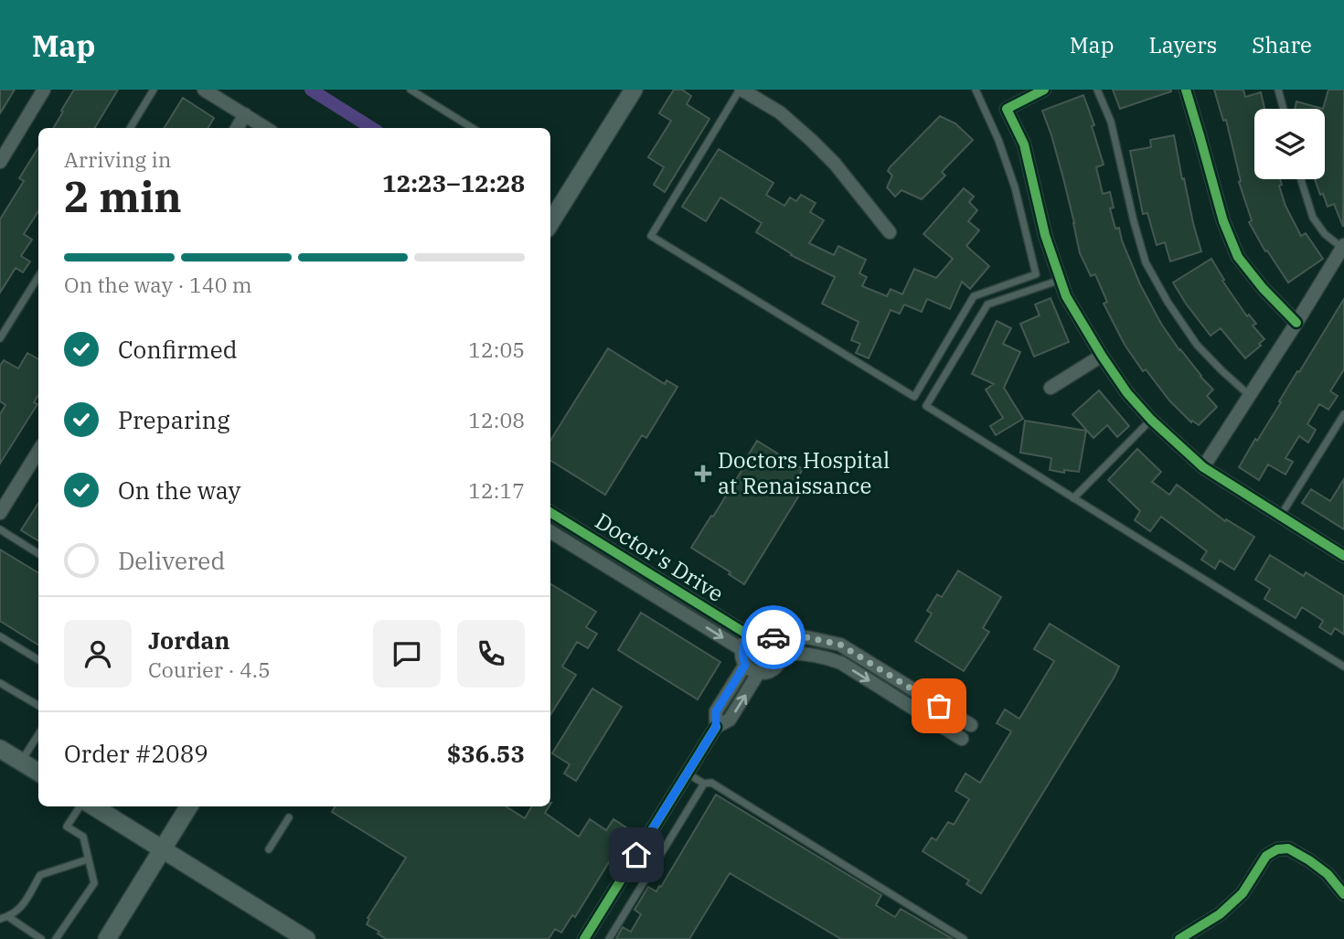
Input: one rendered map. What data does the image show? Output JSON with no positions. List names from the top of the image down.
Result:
{
  "streets": {
    "street": ["Doctor's Drive"]
  },
  "places": {
    "health": ["Doctors Hospital at Renaissance"]
  },
  "page": {
    "header": "Map",
    "nav": ["Map", "Layers", "Share"],
    "heading": ["2 min", "Arriving in", "12:23–12:28"],
    "panel": [
      "Jordan",
      "Courier · 4.5",
      "Order #2089",
      "$36.53"
    ],
    "bar": "On the way · 140 m",
    "list": [
      ["Confirmed", "12:05"],
      ["Preparing", "12:08"],
      ["On the way", "12:17"],
      "Delivered"
    ]
  }
}
